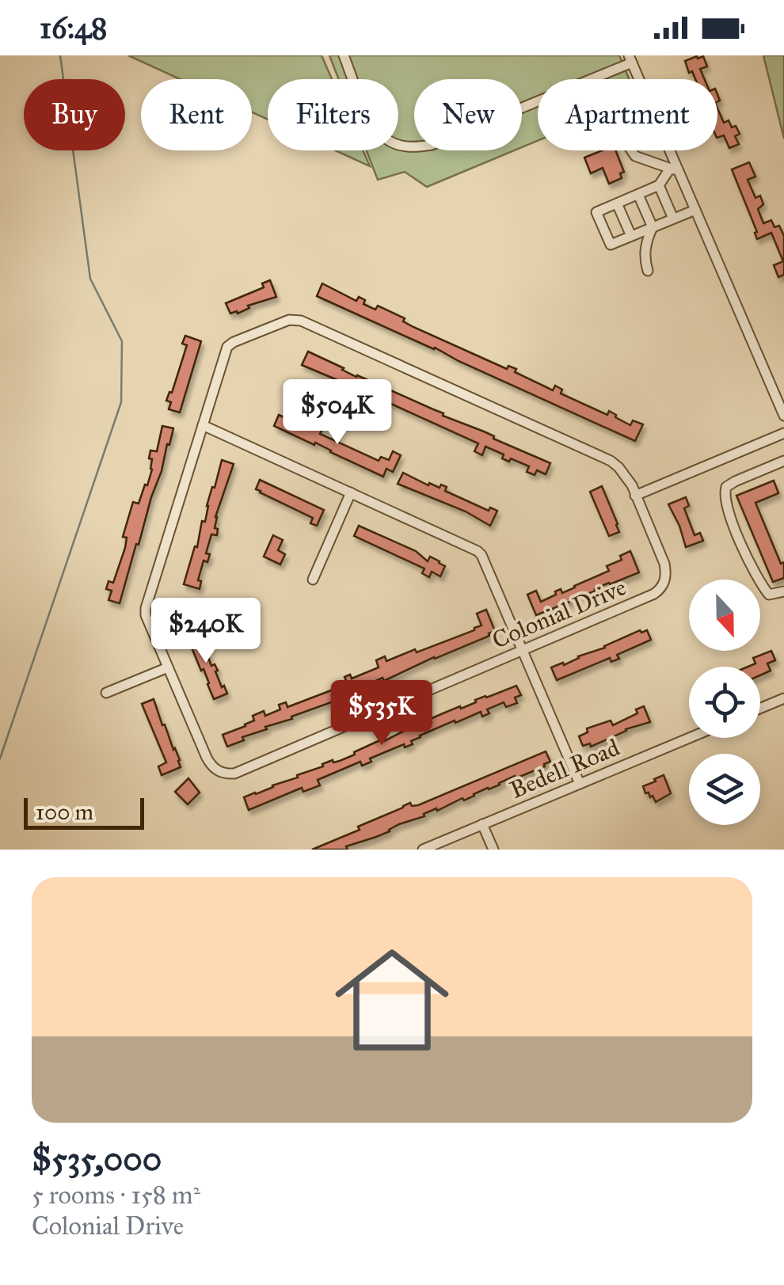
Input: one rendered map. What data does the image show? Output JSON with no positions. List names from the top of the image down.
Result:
{
  "streets": {
    "street": ["Colonial Drive", "Bedell Road"]
  },
  "scale_bar": "100 m",
  "north": "bottom",
  "page": {
    "status": "16:48",
    "chip": [
      "Buy",
      "Rent",
      "Filters",
      "New",
      "Apartment"
    ],
    "price": ["$504K", "$240K", "$535K"],
    "scale": "100 m",
    "list": [
      {
        "name": "$535,000",
        "note": "5 rooms · 158 m² · Colonial Drive"
      }
    ]
  }
}
